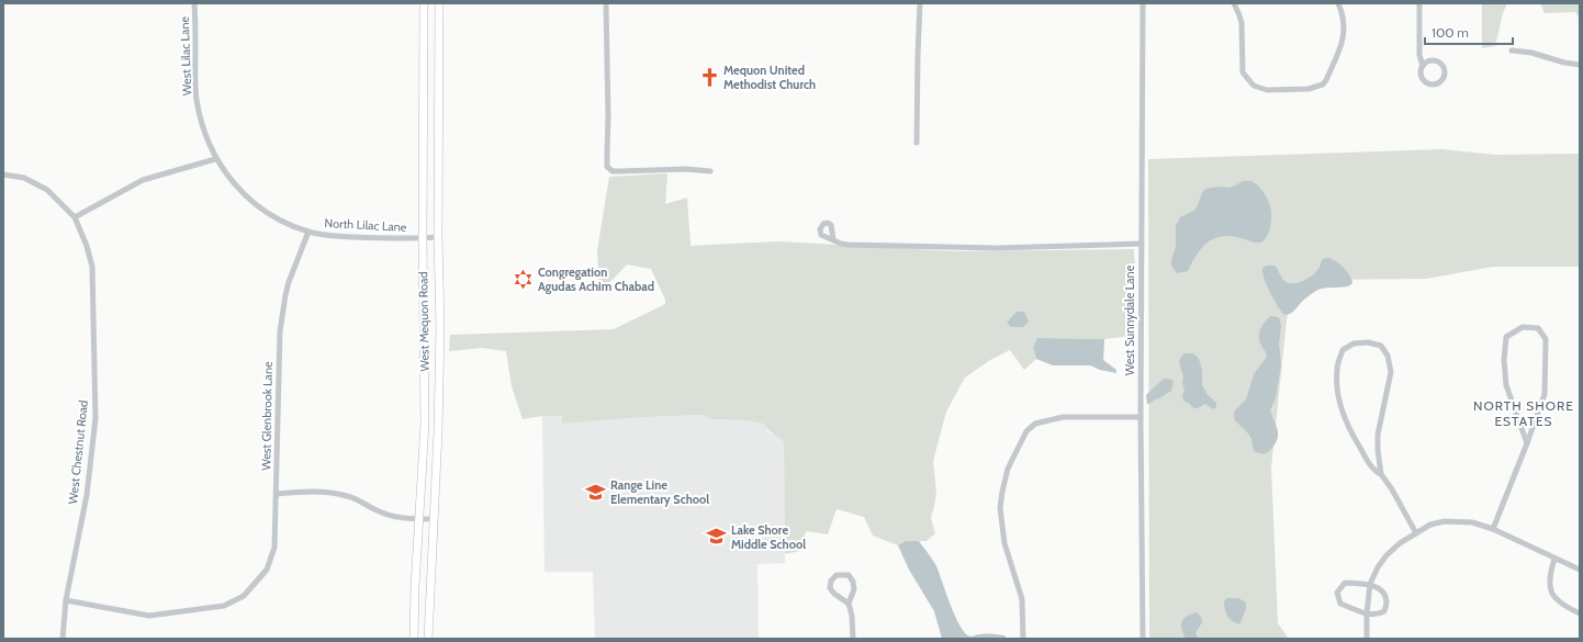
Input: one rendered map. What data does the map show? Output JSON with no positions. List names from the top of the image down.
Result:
{
  "streets": {
    "main road": ["West Mequon Road"],
    "street": [
      "West Lilac Lane",
      "North Lilac Lane",
      "West Sunnydale Lane",
      "West Glenbrook Lane",
      "West Chestnut Road"
    ]
  },
  "crossings": [
    ["West Lilac Lane", "North Lilac Lane"],
    ["North Lilac Lane", "West Mequon Road"],
    ["North Lilac Lane", "West Glenbrook Lane"],
    ["West Glenbrook Lane", "West Chestnut Road"]
  ],
  "districts": ["NORTH SHORE ESTATES"],
  "places": {
    "church": ["Mequon United Methodist Church"],
    "synagogue": ["Congregation Agudas Achim Chabad"],
    "school or university": ["Range Line Elementary School", "Lake Shore Middle School"]
  },
  "scale_bar": "100 m"
}
